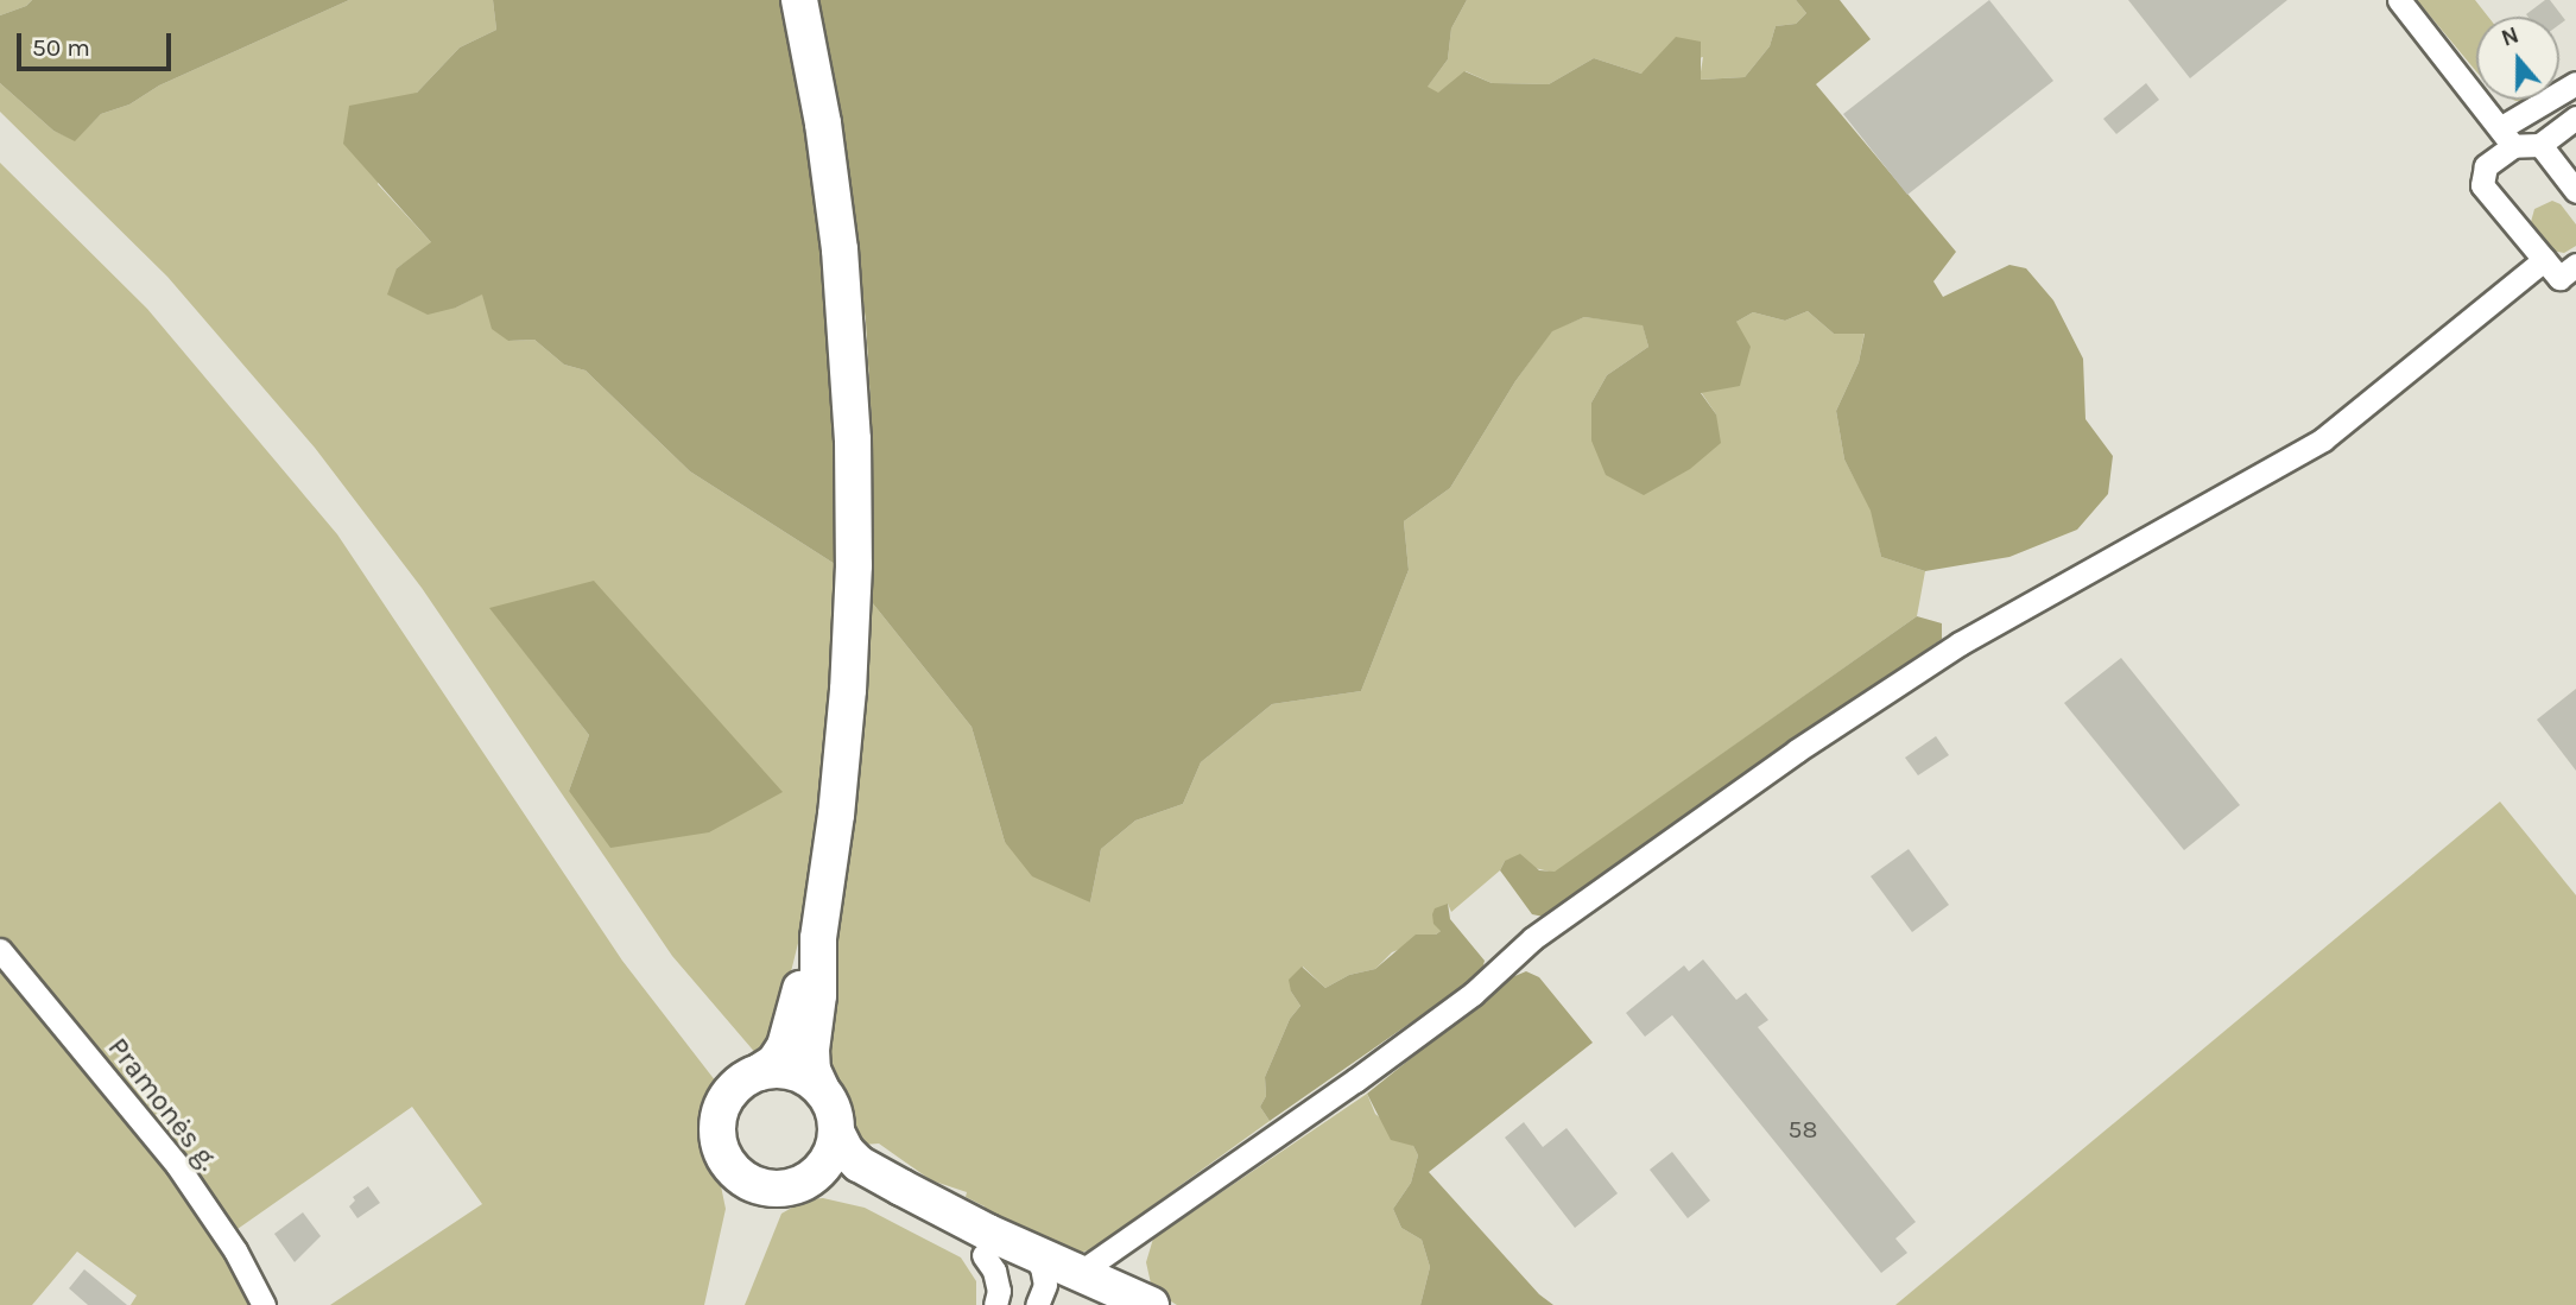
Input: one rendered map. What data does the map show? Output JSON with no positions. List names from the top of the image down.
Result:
{
  "streets": {
    "street": ["Pramonės g."]
  },
  "house_numbers": ["58"],
  "scale_bar": "50 m",
  "north": "top"
}
